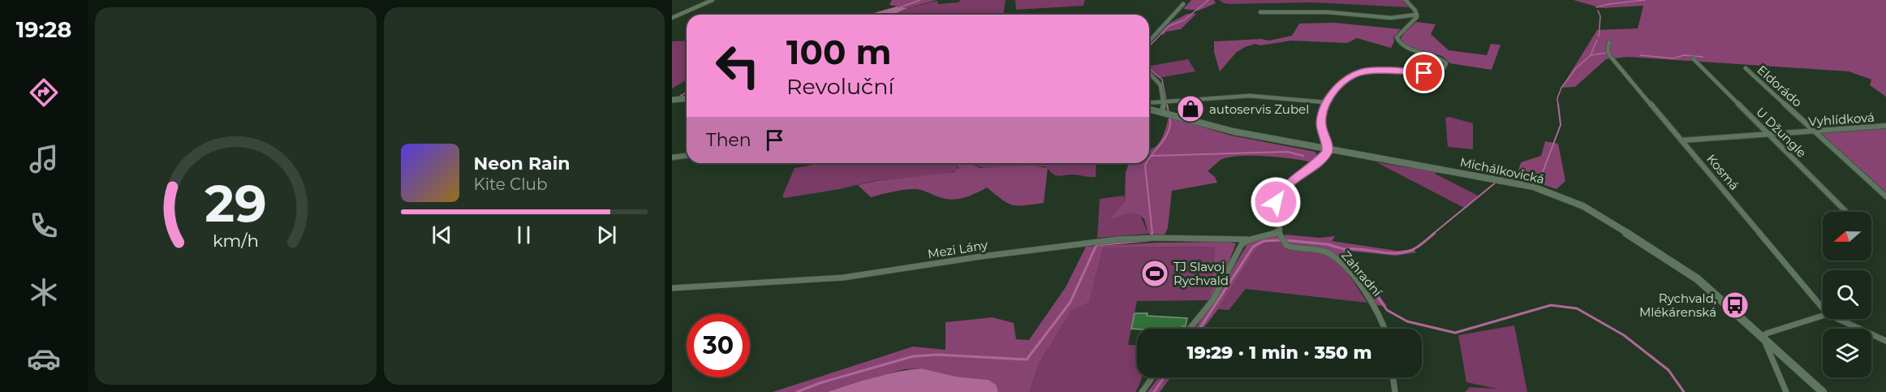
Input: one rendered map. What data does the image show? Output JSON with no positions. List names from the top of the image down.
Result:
{
  "streets": {
    "street": [
      "Eldorádo",
      "Vyhlídková",
      "U Džungle",
      "Michálkovická",
      "Kosmá",
      "Mezi Lány",
      "Zahradní"
    ]
  },
  "crossings": [
    ["Eldorádo", "Vyhlídková"],
    ["Vyhlídková", "U Džungle"],
    ["Vyhlídková", "Kosmá"],
    ["Mezi Lány", "Zahradní"]
  ],
  "places": {
    "shop": ["autoservis Zubel"],
    "sports": ["TJ Slavoj Rychvald"],
    "bus stop": ["Rychvald, Mlékárenská"]
  },
  "north": "left",
  "page": {
    "tabs": "19:28",
    "turn": ["100 m", "Revoluční"],
    "then": "Then",
    "song": ["Neon Rain", "Kite Club"],
    "limit": "30",
    "trip": "19:29 · 1 min · 350 m",
    "gauge": ["29", "km/h"]
  }
}
